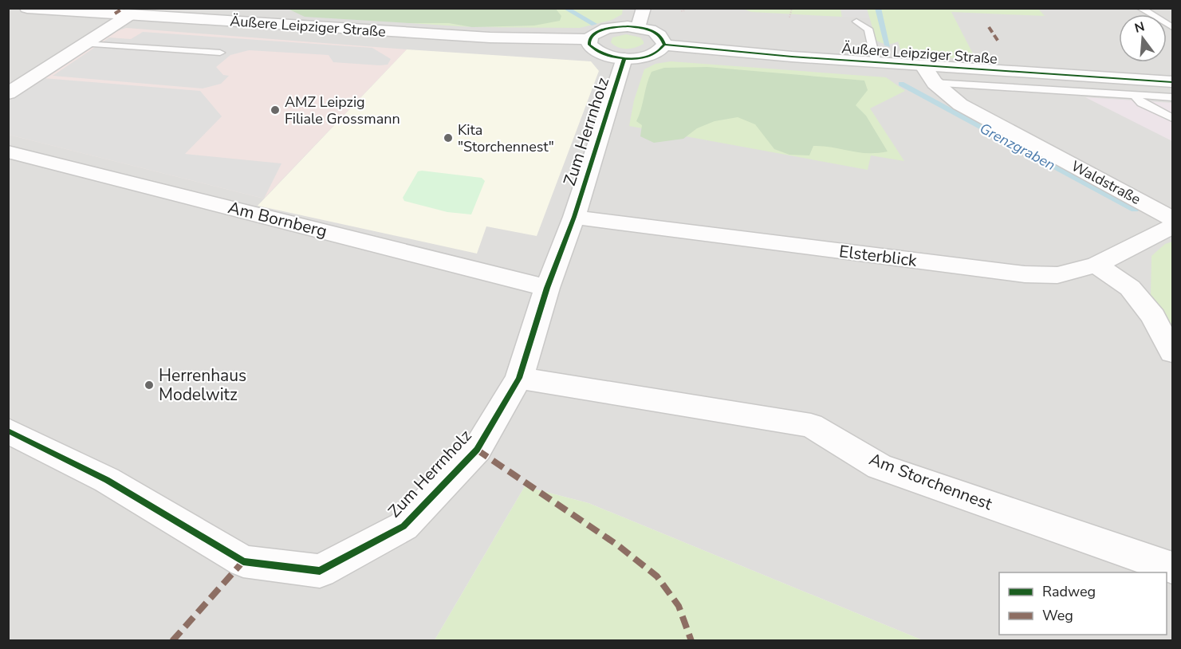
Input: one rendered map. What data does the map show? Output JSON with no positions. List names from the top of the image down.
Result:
{
  "streets": {
    "street": [
      "Äußere Leipziger Straße",
      "Zum Herrnholz",
      "Waldstraße",
      "Am Bornberg",
      "Elsterblick",
      "Am Storchennest"
    ]
  },
  "crossings": [
    ["Äußere Leipziger Straße", "Waldstraße"],
    ["Zum Herrnholz", "Am Bornberg"],
    ["Zum Herrnholz", "Elsterblick"],
    ["Zum Herrnholz", "Am Storchennest"]
  ],
  "water": ["Grenzgraben"],
  "places": ["AMZ Leipzig Filiale Grossmann", "Kita \"Storchennest\"", "Herrenhaus Modelwitz"],
  "legend": ["Radweg", "Weg"],
  "north": "top"
}
